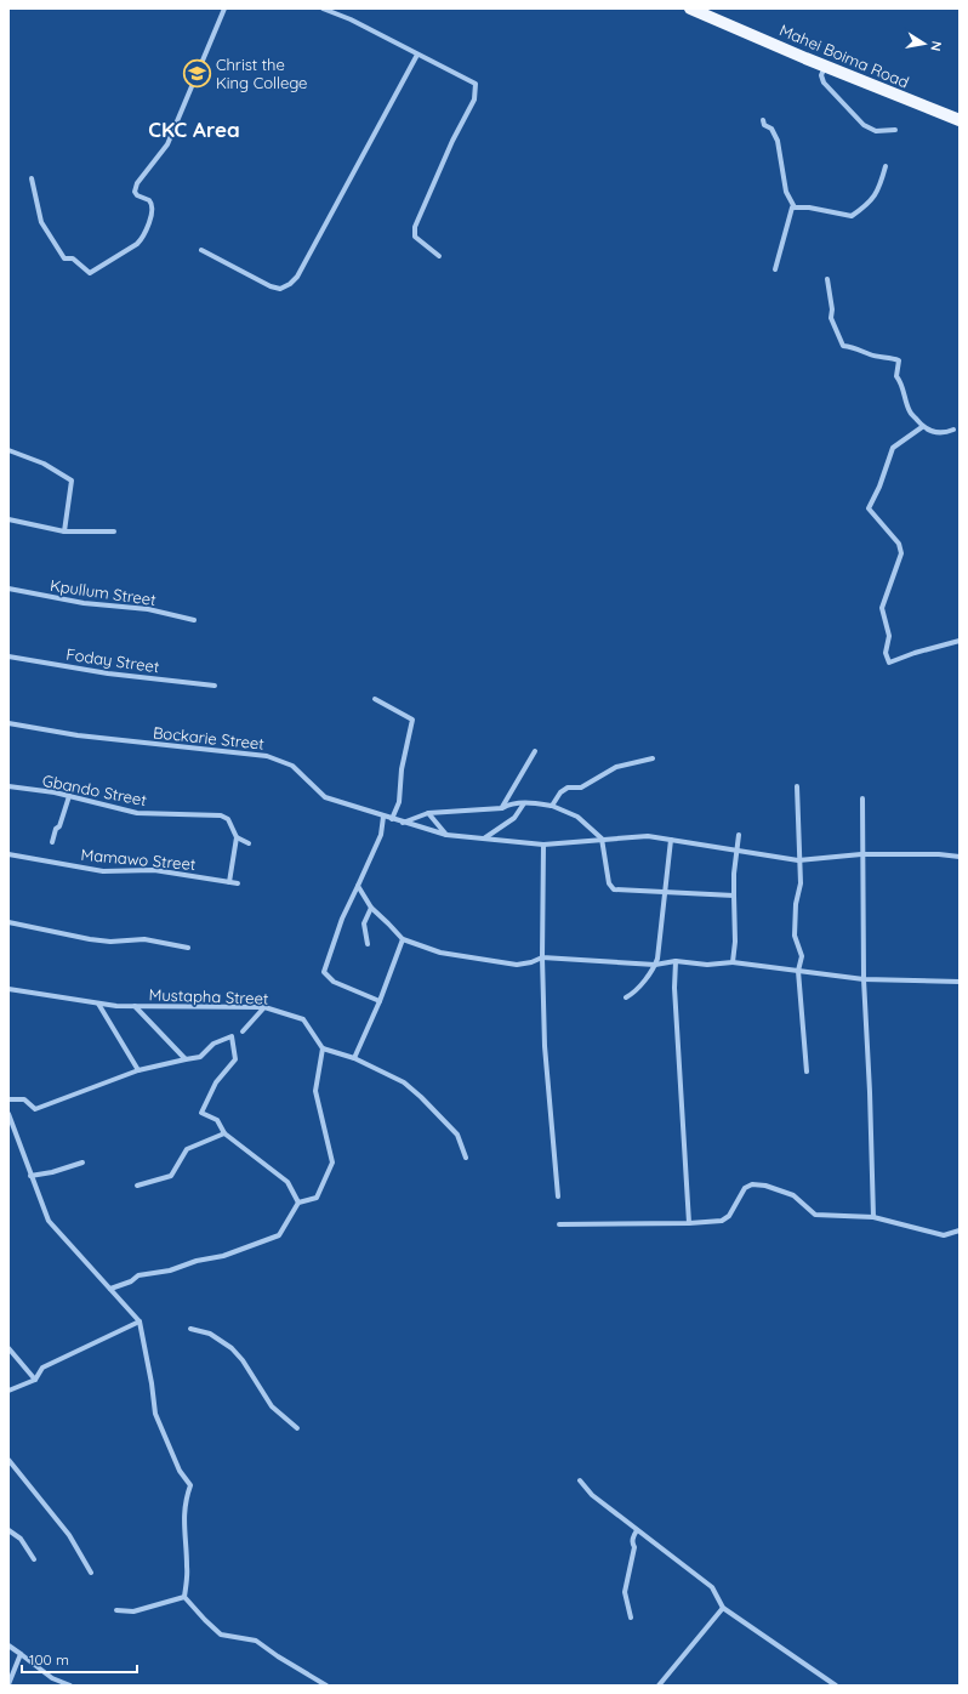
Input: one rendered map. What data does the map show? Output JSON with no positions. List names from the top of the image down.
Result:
{
  "streets": {
    "main road": ["Mahei Boima Road"],
    "street": [
      "Kpullum Street",
      "Foday Street",
      "Bockarie Street",
      "Gbando Street",
      "Mamawo Street",
      "Mustapha Street"
    ]
  },
  "districts": ["CKC Area"],
  "places": {
    "school or university": ["Christ the King College"]
  },
  "scale_bar": "100 m",
  "north": "right"
}
